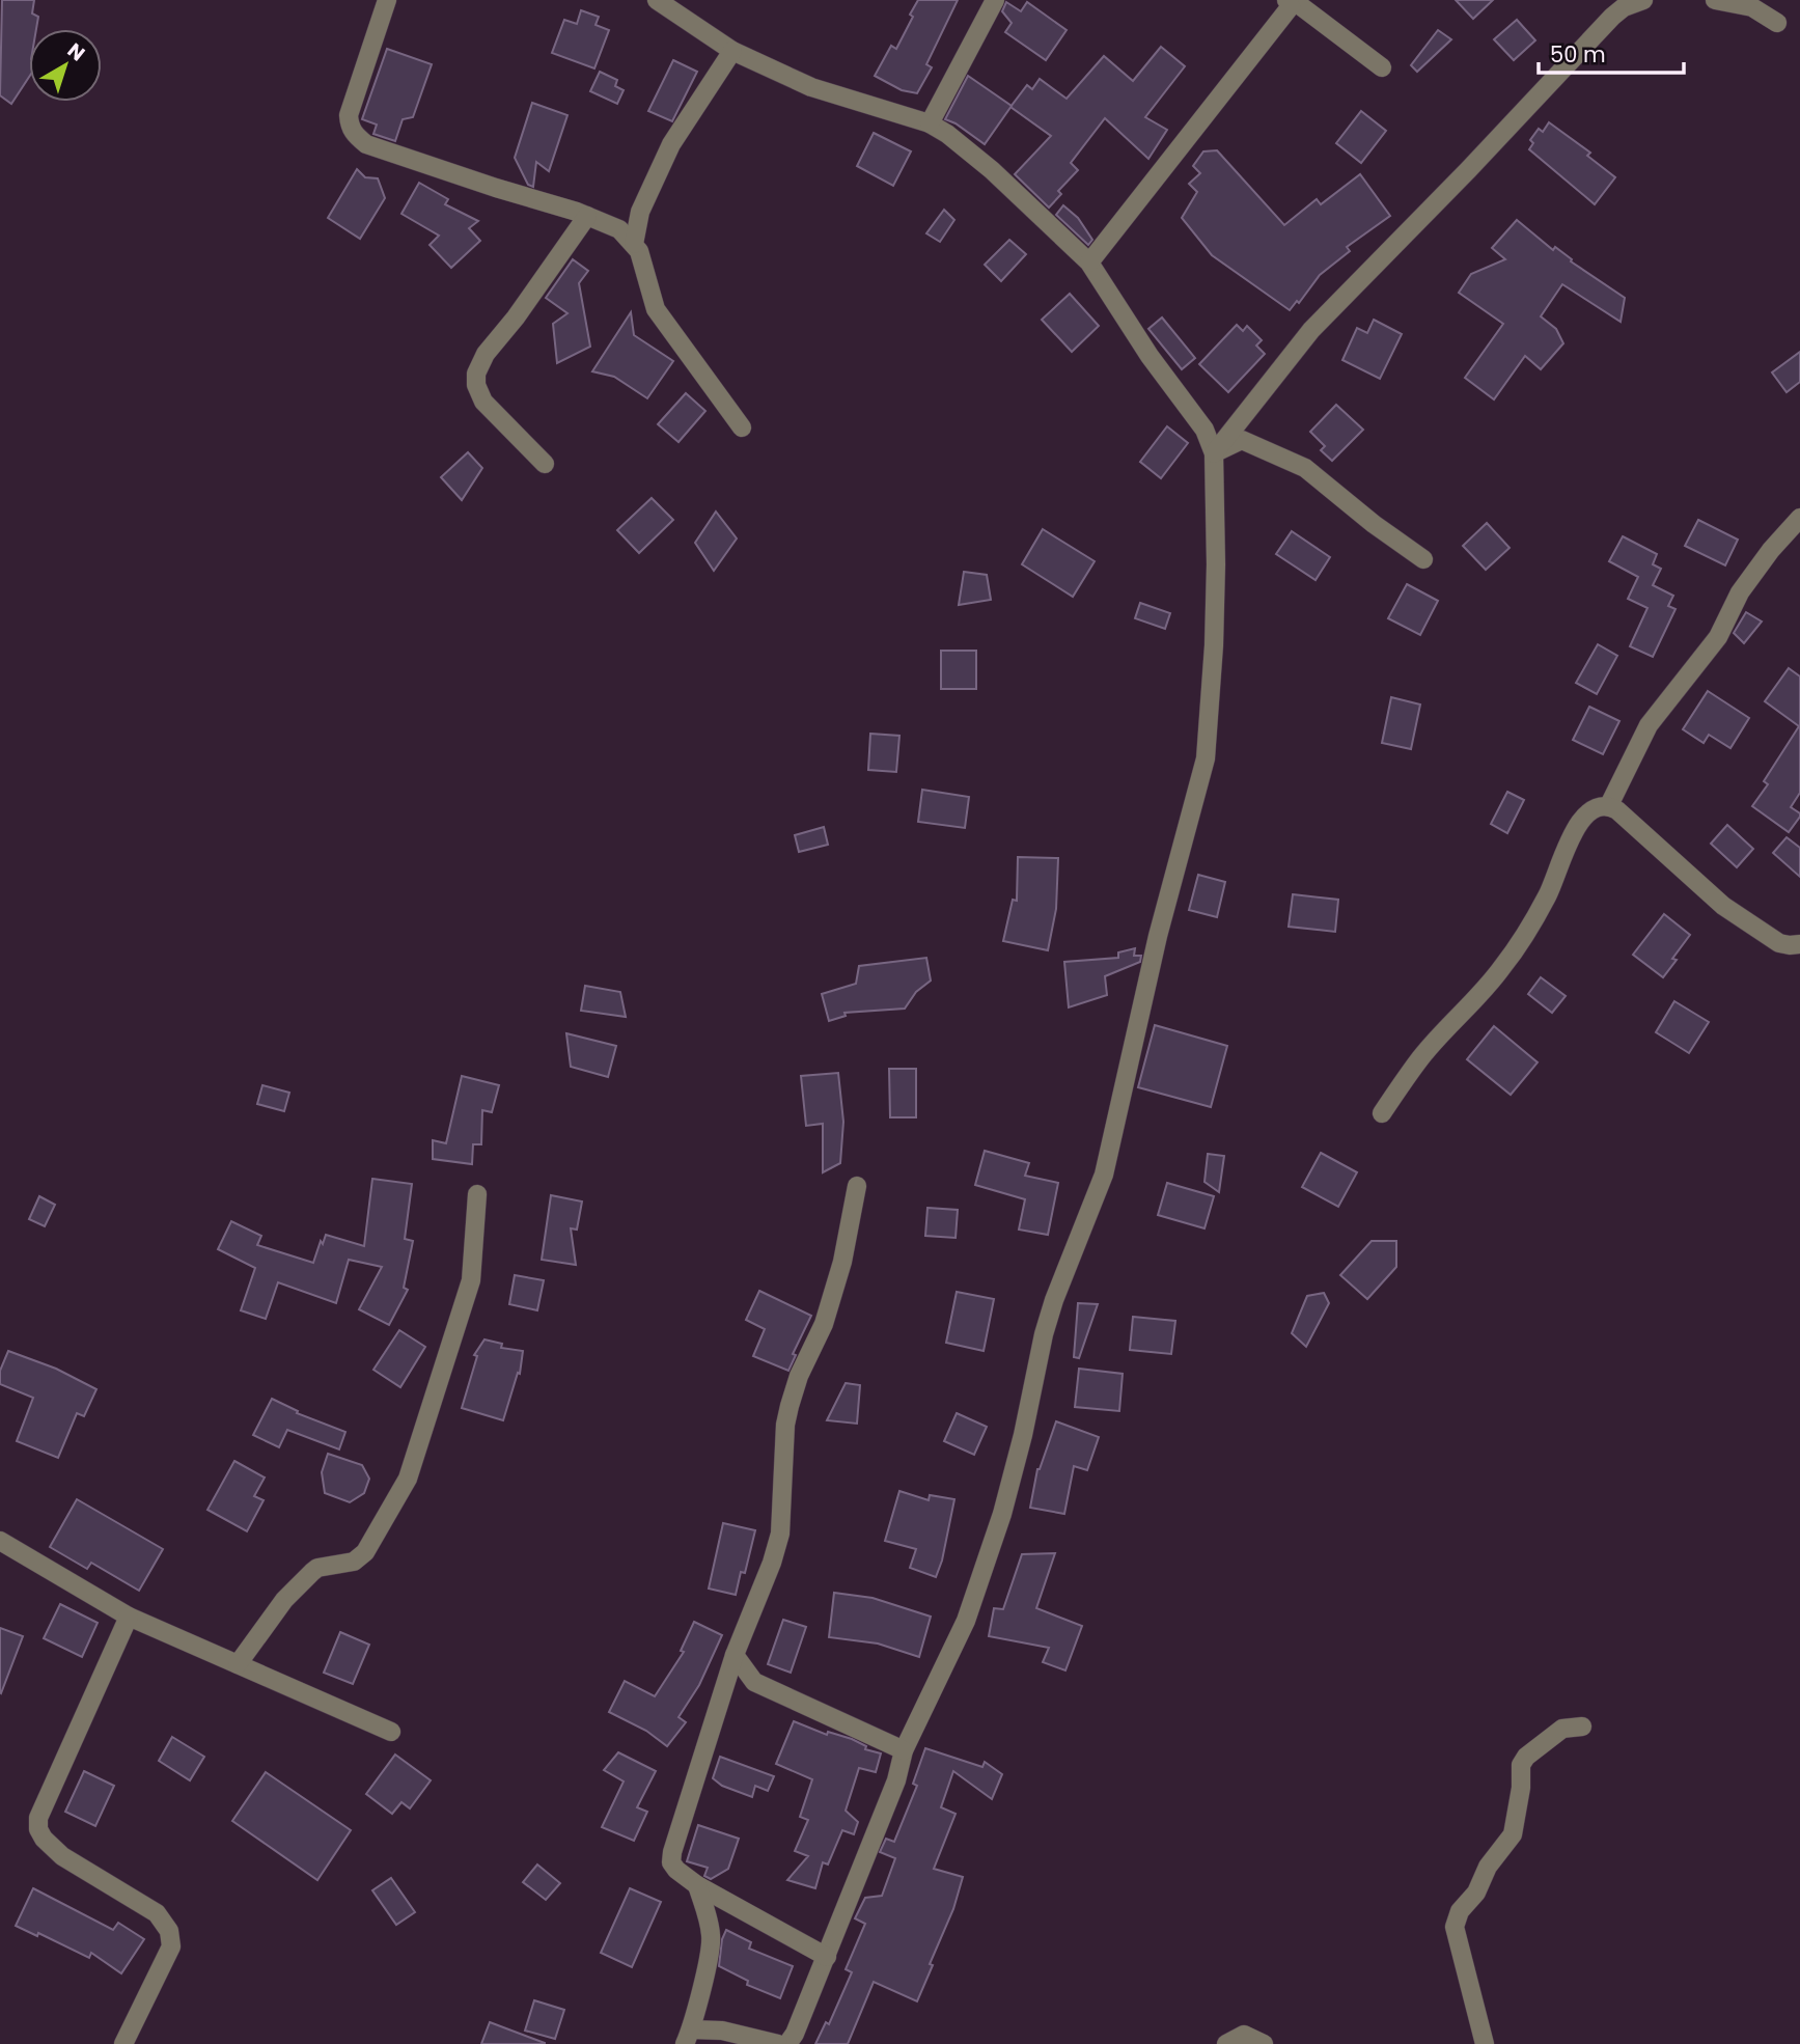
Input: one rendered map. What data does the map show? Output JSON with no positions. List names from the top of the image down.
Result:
{
  "scale_bar": "50 m",
  "north": "top right"
}
